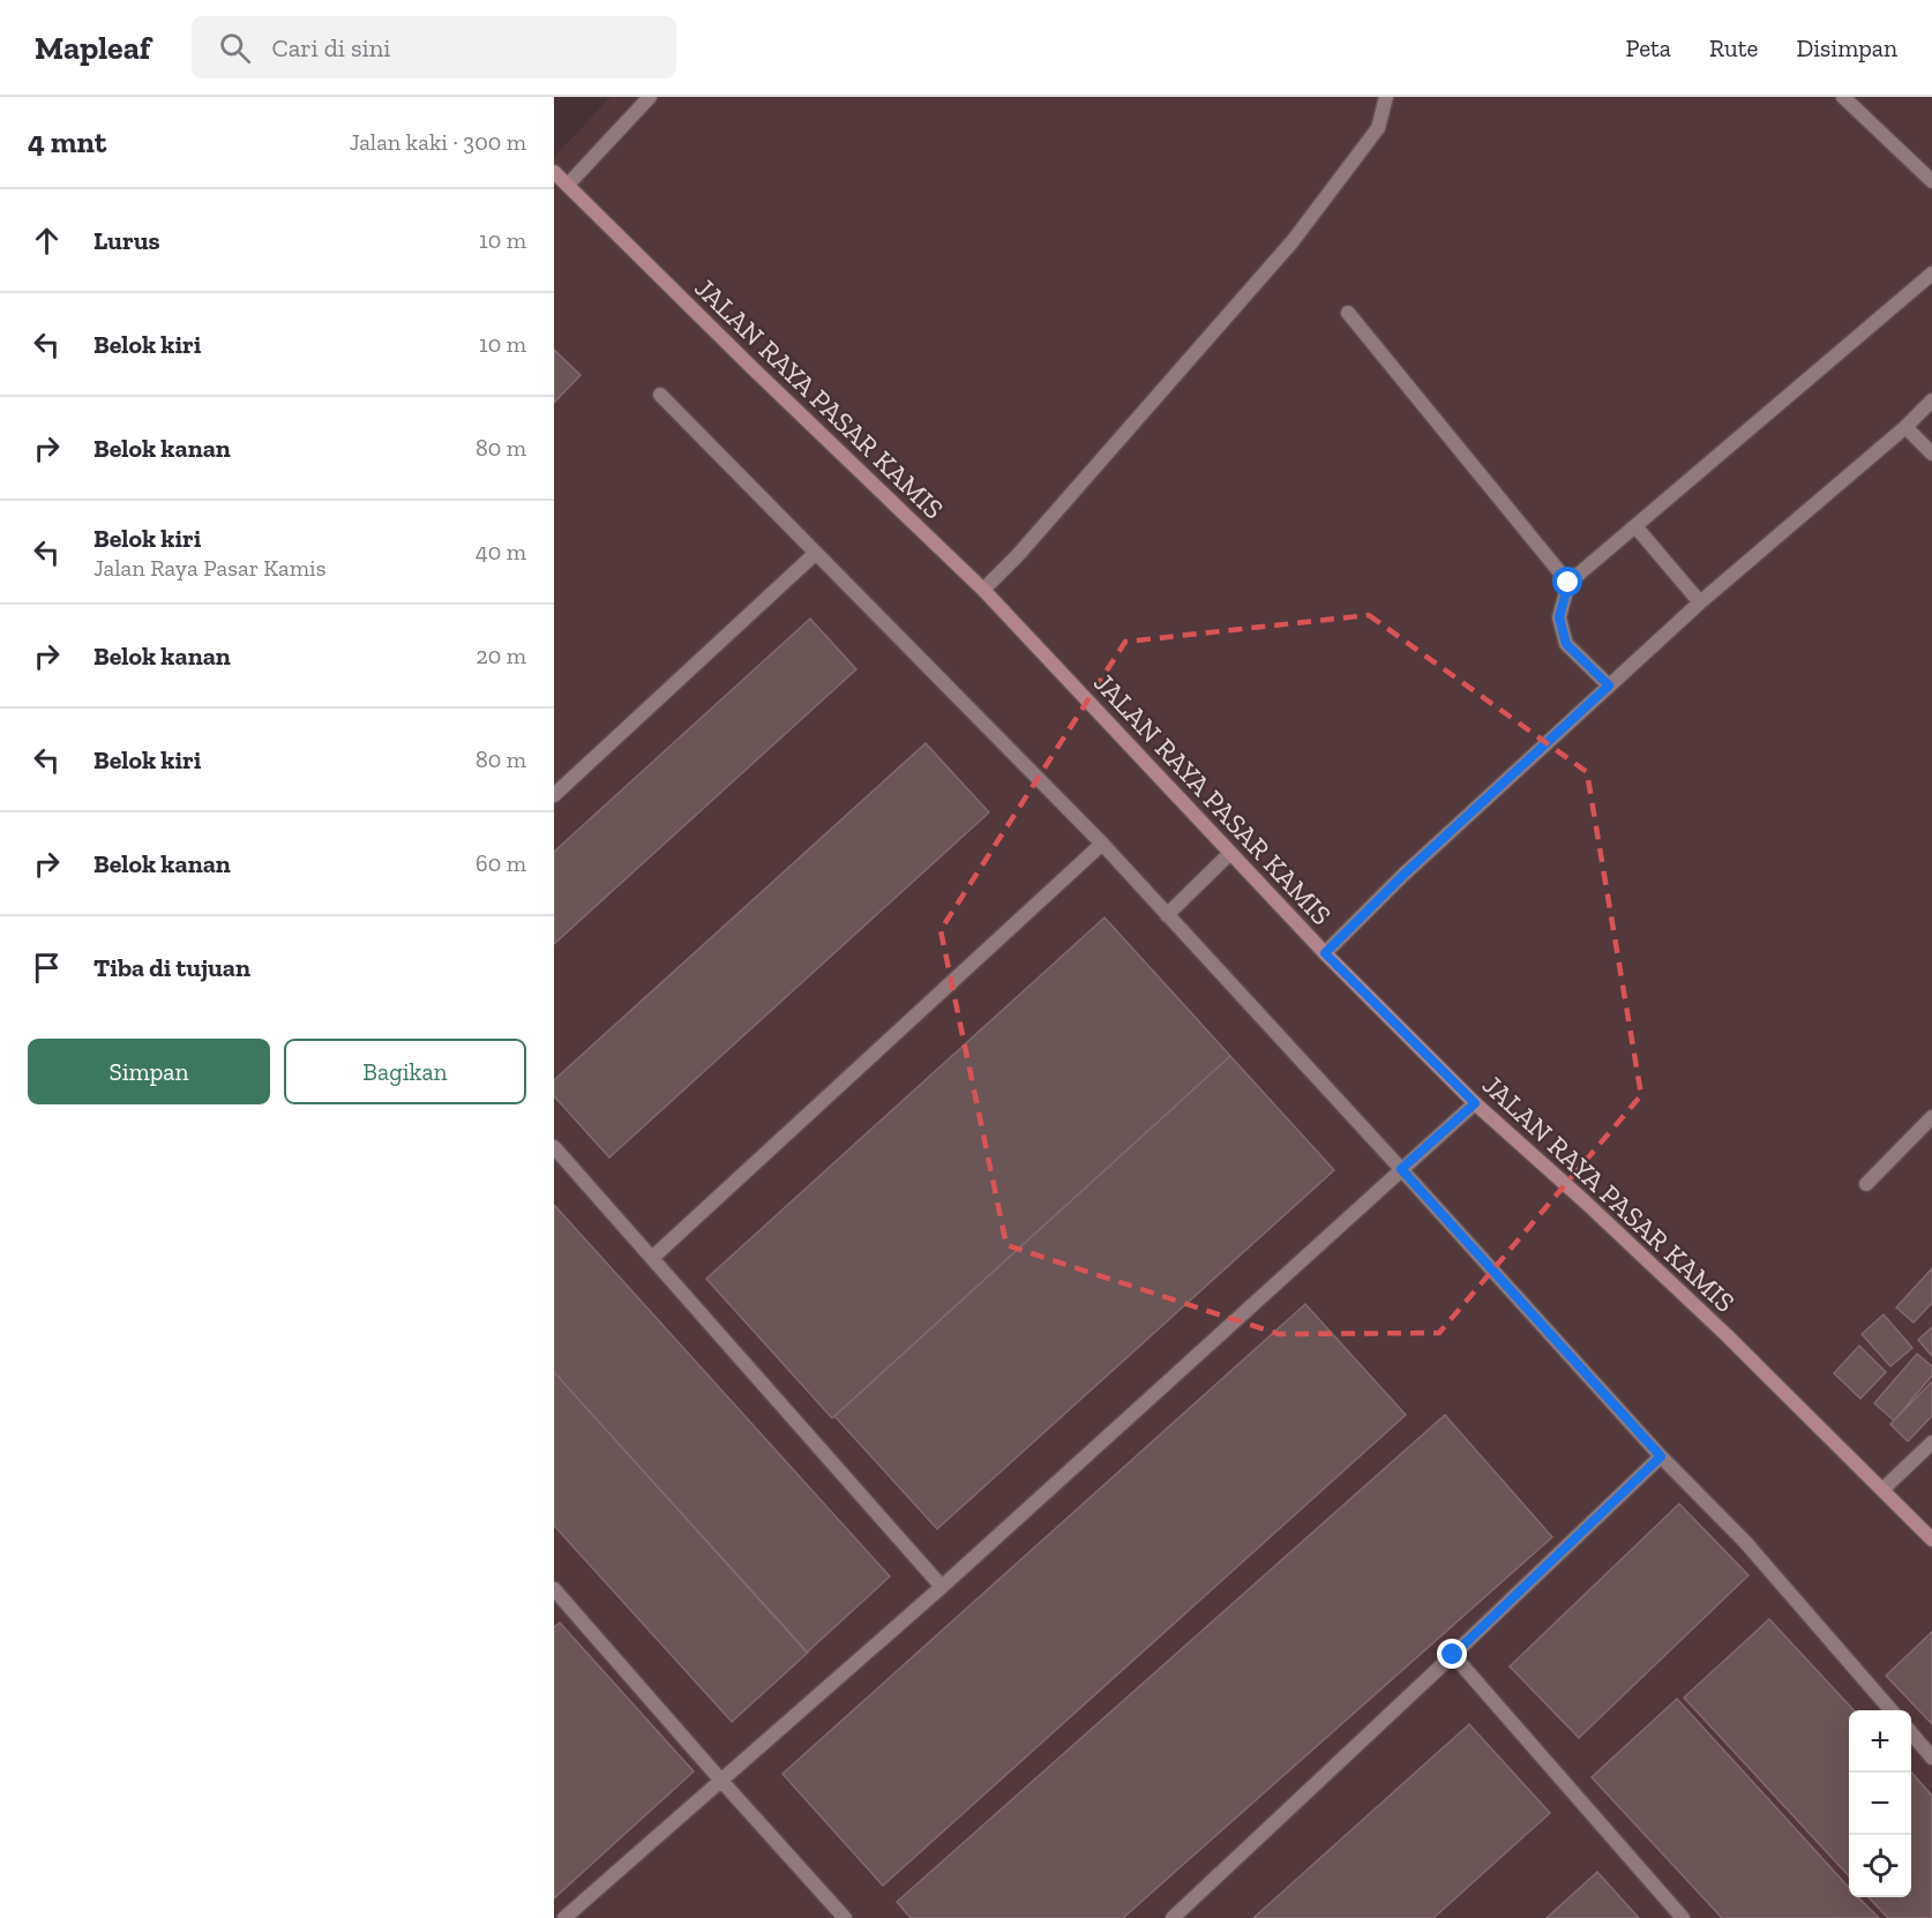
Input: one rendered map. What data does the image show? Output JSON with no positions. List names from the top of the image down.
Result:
{
  "streets": {
    "main road": ["JALAN RAYA PASAR KAMIS"]
  },
  "page": {
    "header": "Mapleaf",
    "search": "Cari di sini",
    "nav": ["Peta", "Rute", "Disimpan"],
    "heading": ["4 mnt", "Jalan kaki · 300 m"],
    "list": [
      ["Lurus", "10 m"],
      ["Belok kiri", "10 m"],
      ["Belok kanan", "80 m"],
      ["Belok kiri", "Jalan Raya Pasar Kamis", "40 m"],
      ["Belok kanan", "20 m"],
      ["Belok kiri", "80 m"],
      ["Belok kanan", "60 m"],
      "Tiba di tujuan"
    ],
    "buttons": ["Simpan", "Bagikan"],
    "map_buttons": ["+", "−"]
  }
}
